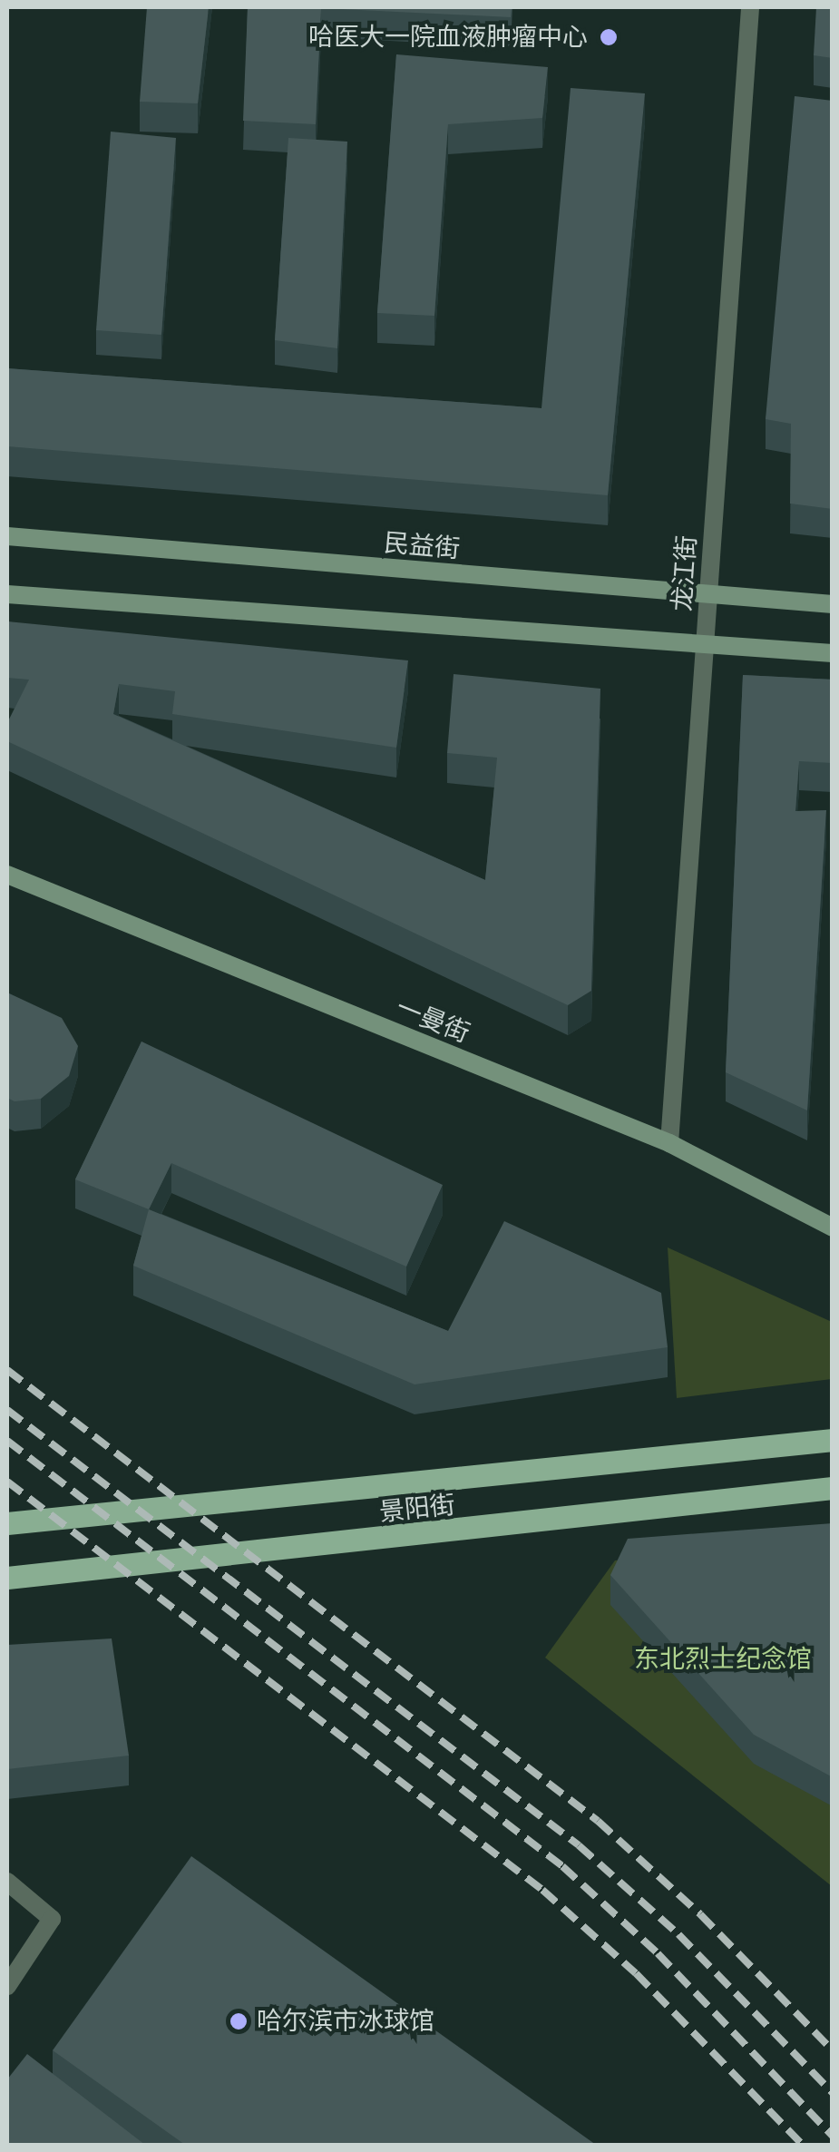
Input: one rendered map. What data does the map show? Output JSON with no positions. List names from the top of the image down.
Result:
{
  "streets": {
    "main road": ["民益街", "一曼街", "景阳街"],
    "street": ["龙江街"]
  },
  "crossings": [
    ["民益街", "龙江街"],
    ["龙江街", "一曼街"]
  ],
  "parks": ["东北烈士纪念馆"],
  "places": ["哈医大一院血液肿瘤中心", "哈尔滨市冰球馆"]
}
